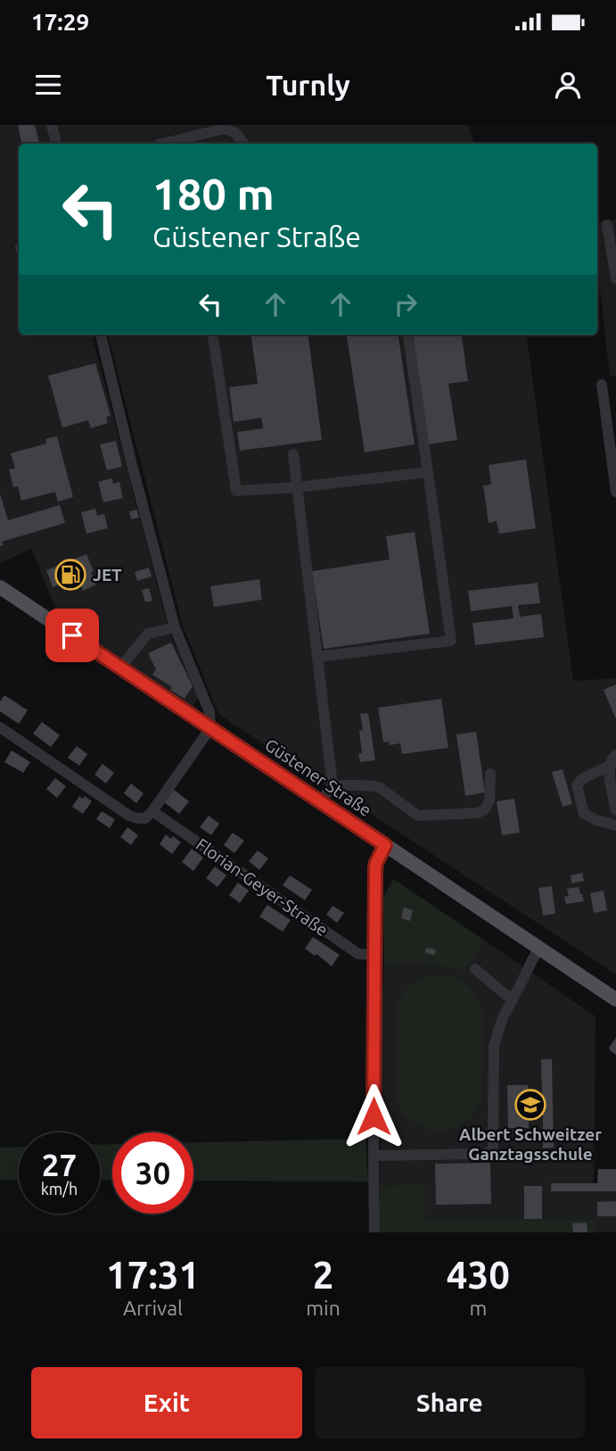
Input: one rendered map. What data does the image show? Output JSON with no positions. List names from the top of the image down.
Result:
{
  "streets": {
    "main road": ["Güstener Straße"],
    "street": ["Florian-Geyer-Straße"]
  },
  "places": {
    "fuel station": ["JET"],
    "school or university": ["Albert Schweitzer Ganztagsschule"]
  },
  "page": {
    "status": "17:29",
    "header": "Turnly",
    "turn": ["180 m", "Güstener Straße"],
    "speed": "27 km/h",
    "limit": "30",
    "eta": [
      "17:31",
      "Arrival",
      "2",
      "min",
      "430",
      "m"
    ],
    "buttons": ["Exit", "Share"]
  }
}
